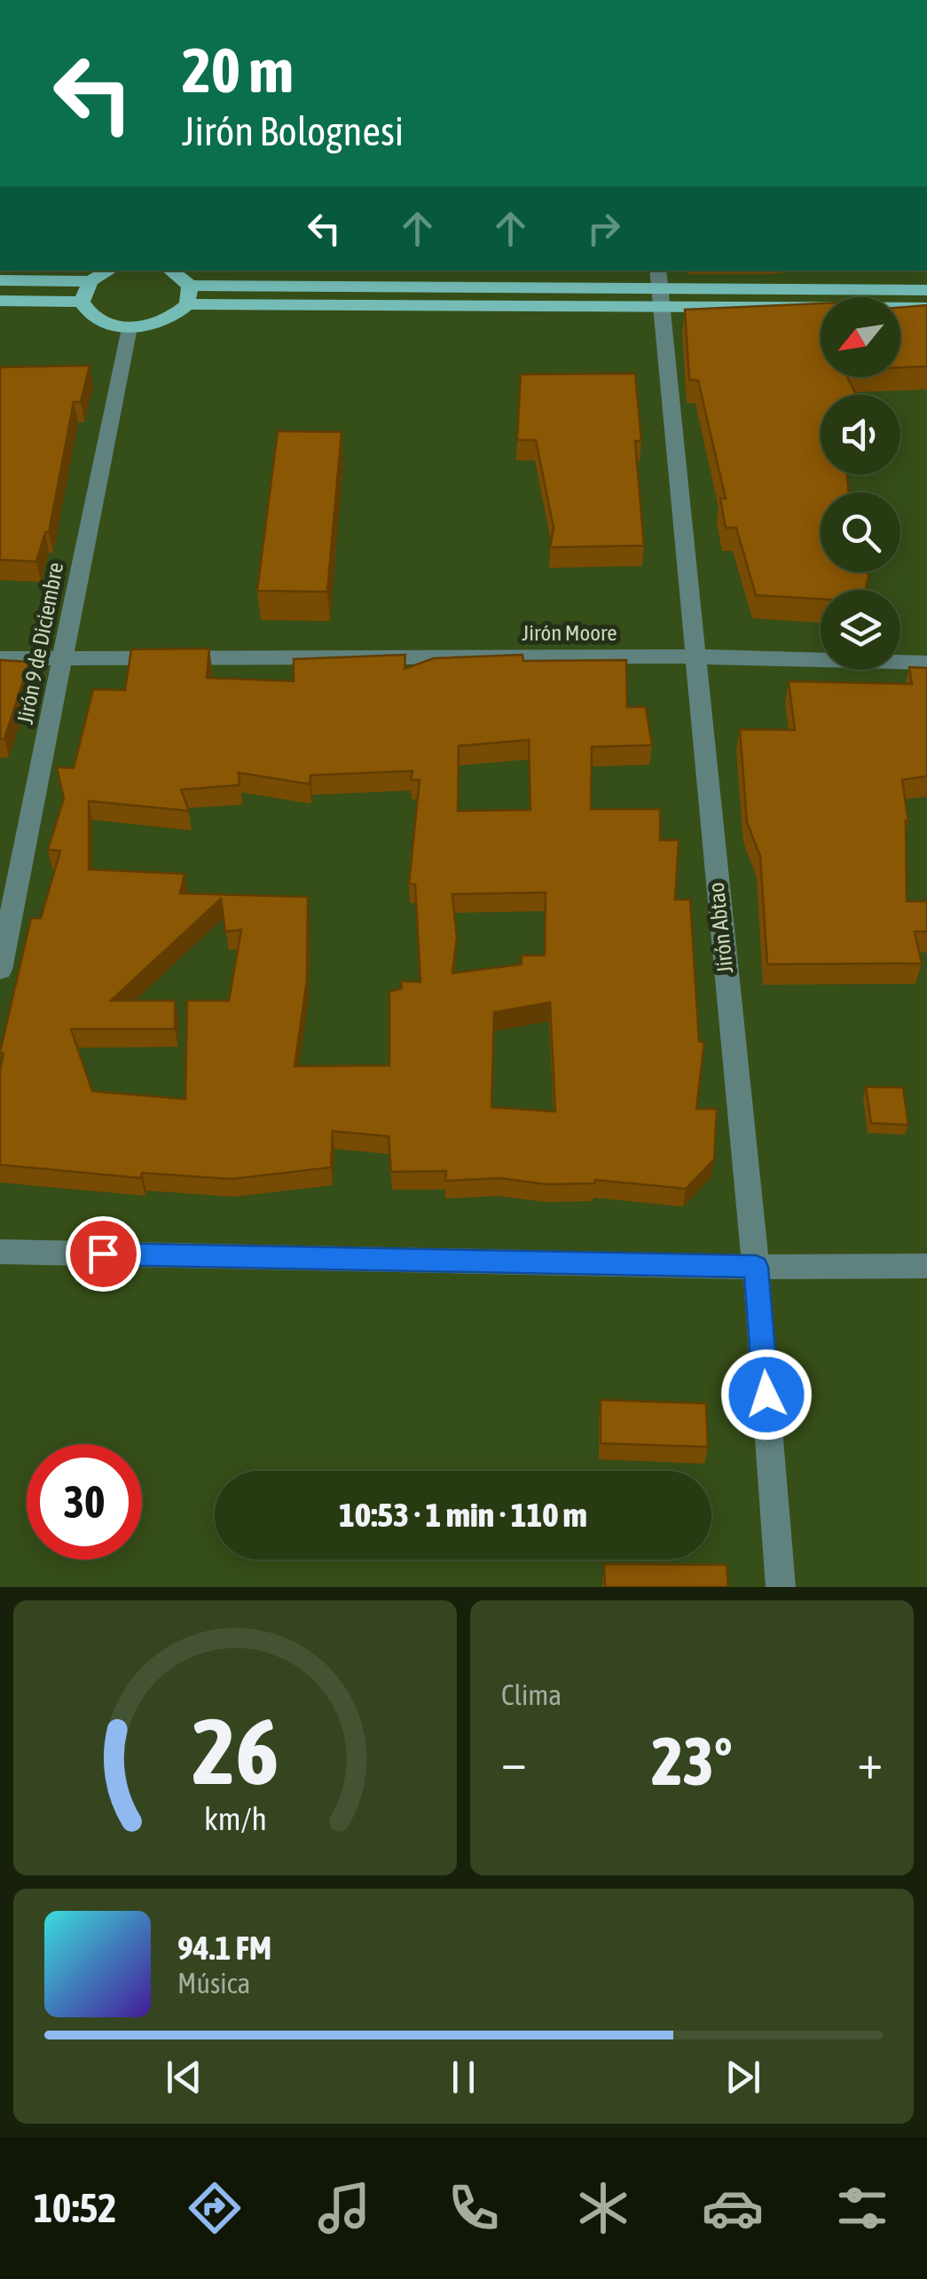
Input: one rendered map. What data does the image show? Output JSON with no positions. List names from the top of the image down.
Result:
{
  "streets": {
    "street": ["Jirón Moore", "Jirón 9 de Diciembre", "Jirón Abtao"]
  },
  "crossings": [
    ["Jirón Moore", "Jirón 9 de Diciembre"],
    ["Jirón Moore", "Jirón Abtao"]
  ],
  "north": "bottom left",
  "page": {
    "turn": ["20 m", "Jirón Bolognesi"],
    "limit": "30",
    "trip": "10:53 · 1 min · 110 m",
    "tile": "Clima",
    "heat": ["−", "23°", "+"],
    "song": ["94.1 FM", "Música"],
    "tabs": "10:52",
    "gauge": ["26", "km/h"]
  }
}
